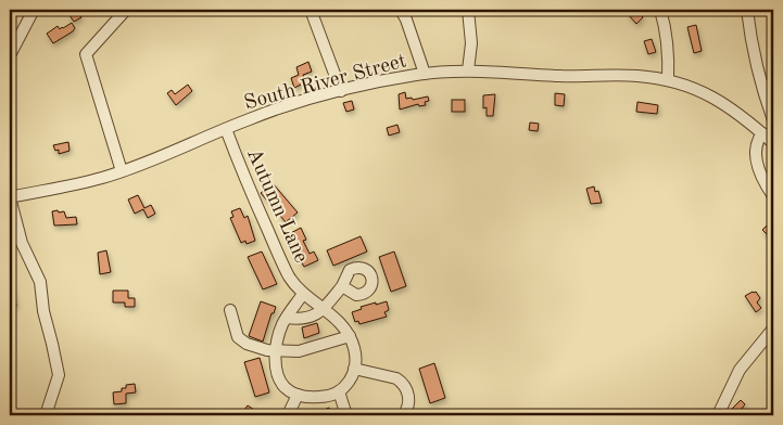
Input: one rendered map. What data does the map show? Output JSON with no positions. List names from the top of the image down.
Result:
{
  "streets": {
    "street": ["South River Street", "Autumn Lane"]
  },
  "crossings": [
    ["South River Street", "Autumn Lane"]
  ]
}
